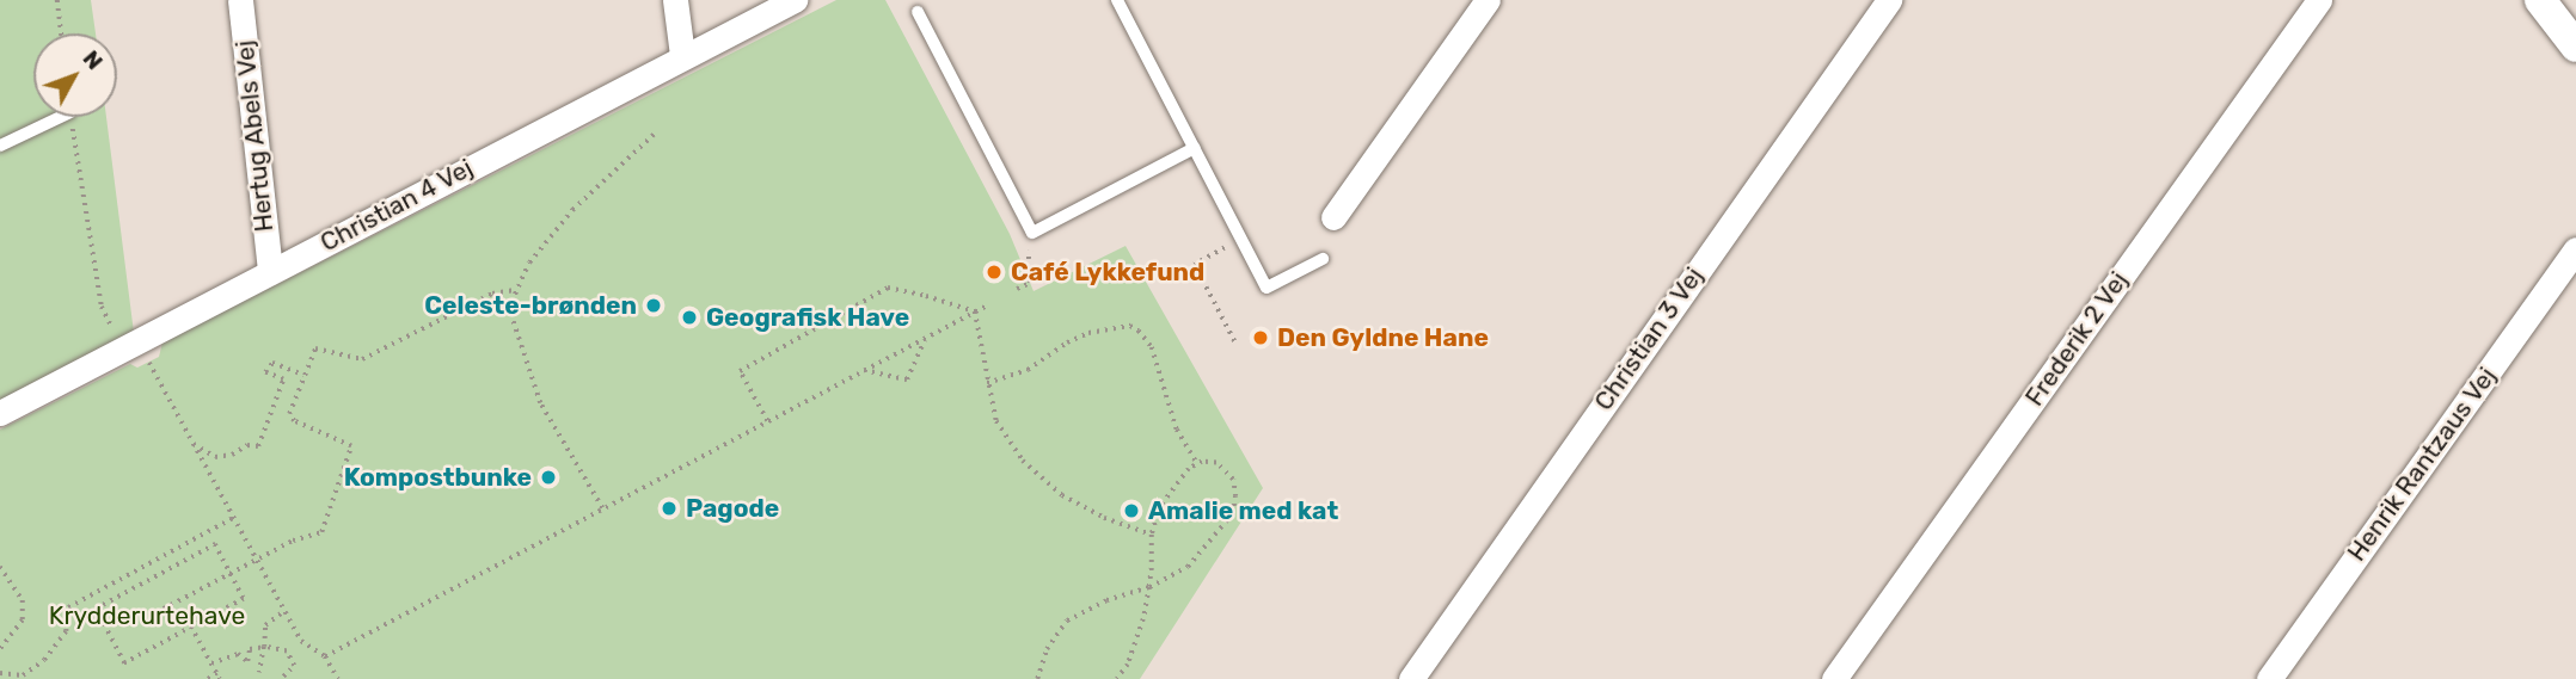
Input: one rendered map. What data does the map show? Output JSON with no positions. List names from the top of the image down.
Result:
{
  "streets": {
    "street": [
      "Hertug Abels Vej",
      "Christian 4 Vej",
      "Christian 3 Vej",
      "Frederik 2 Vej",
      "Henrik Rantzaus Vej"
    ]
  },
  "crossings": [
    ["Hertug Abels Vej", "Christian 4 Vej"]
  ],
  "parks": ["Krydderurtehave"],
  "places": [
    "Café Lykkefund",
    "Celeste-brønden",
    "Geografisk Have",
    "Den Gyldne Hane",
    "Kompostbunke",
    "Pagode",
    "Amalie med kat"
  ],
  "north": "top right"
}
